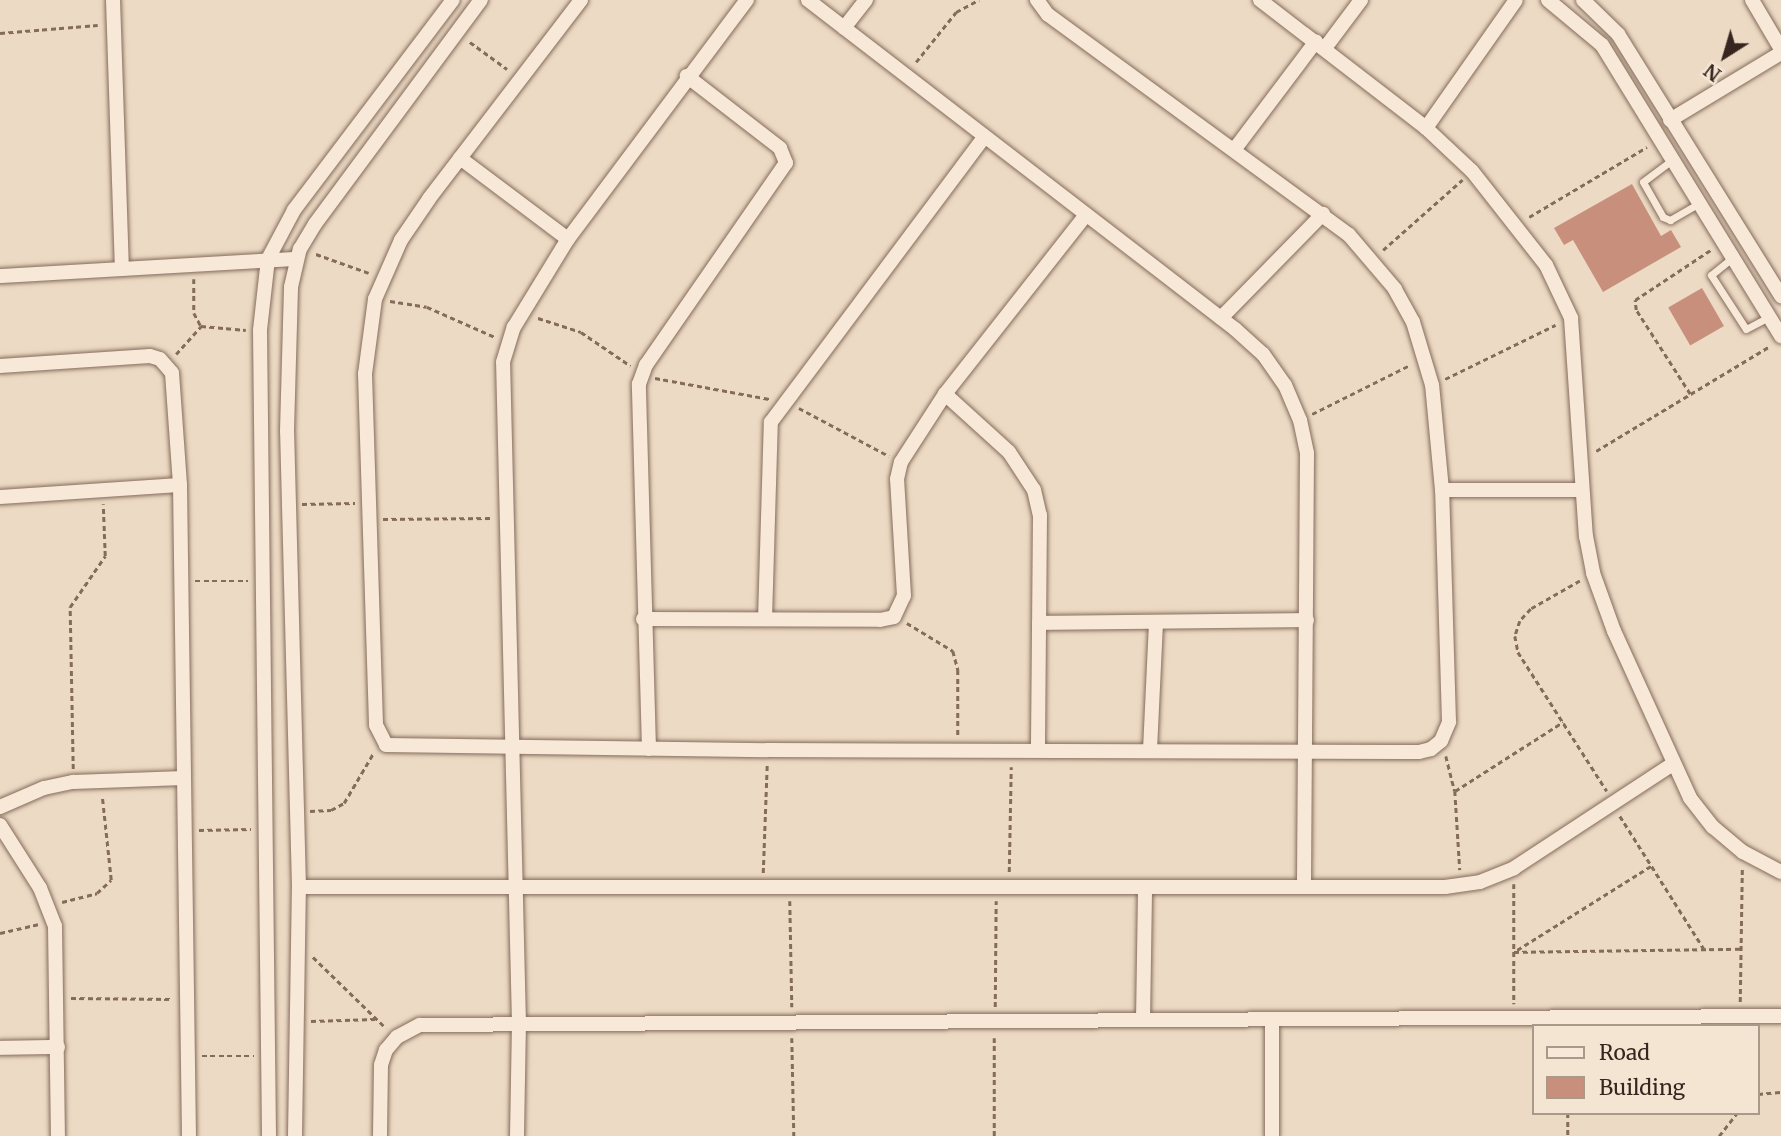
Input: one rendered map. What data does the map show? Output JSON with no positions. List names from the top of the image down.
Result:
{
  "legend": ["Road", "Building"],
  "north": "bottom left"
}
